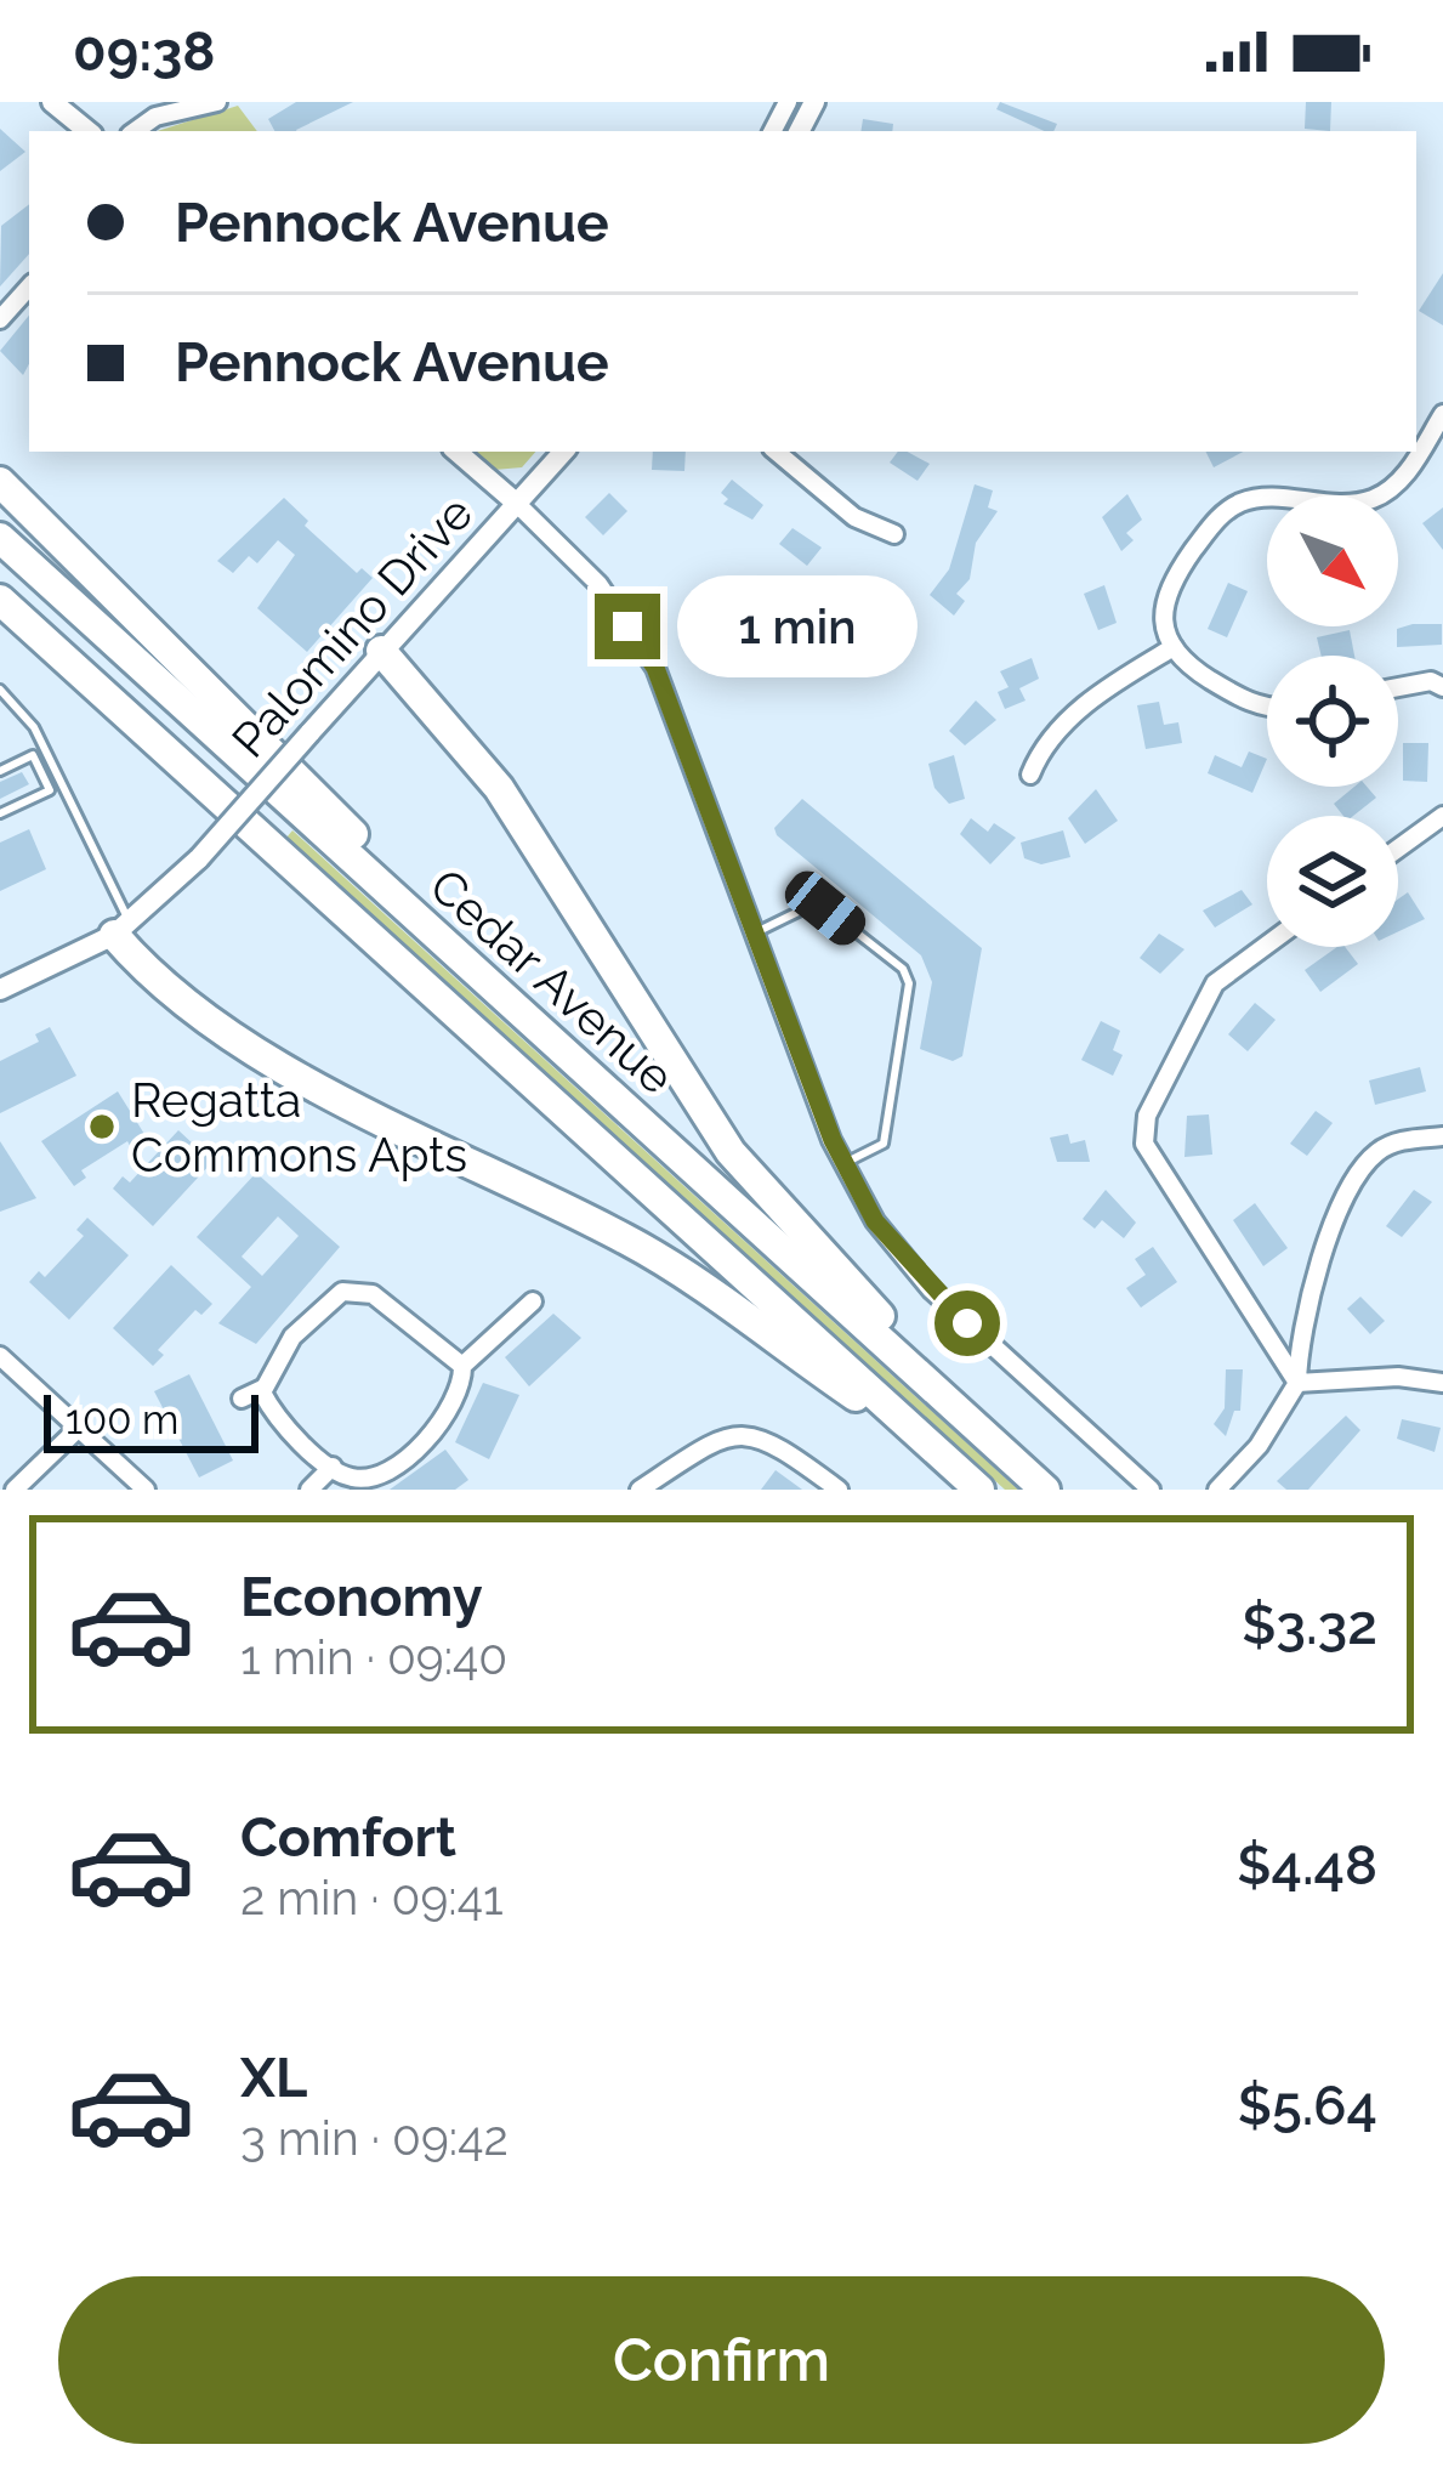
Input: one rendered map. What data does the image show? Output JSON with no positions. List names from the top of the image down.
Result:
{
  "streets": {
    "highway": ["Cedar Avenue"],
    "street": ["Palomino Drive"]
  },
  "places": ["Regatta Commons Apts"],
  "scale_bar": "100 m",
  "north": "bottom right",
  "page": {
    "status": "09:38",
    "banner": ["Pennock Avenue", "Pennock Avenue"],
    "bubble": "1 min",
    "scale": "100 m",
    "list": [
      {
        "name": "Economy",
        "note": "1 min · 09:40",
        "value": "$3.32"
      },
      {
        "name": "Comfort",
        "note": "2 min · 09:41",
        "value": "$4.48"
      },
      {
        "name": "XL",
        "note": "3 min · 09:42",
        "value": "$5.64"
      }
    ],
    "buttons": "Confirm"
  }
}
